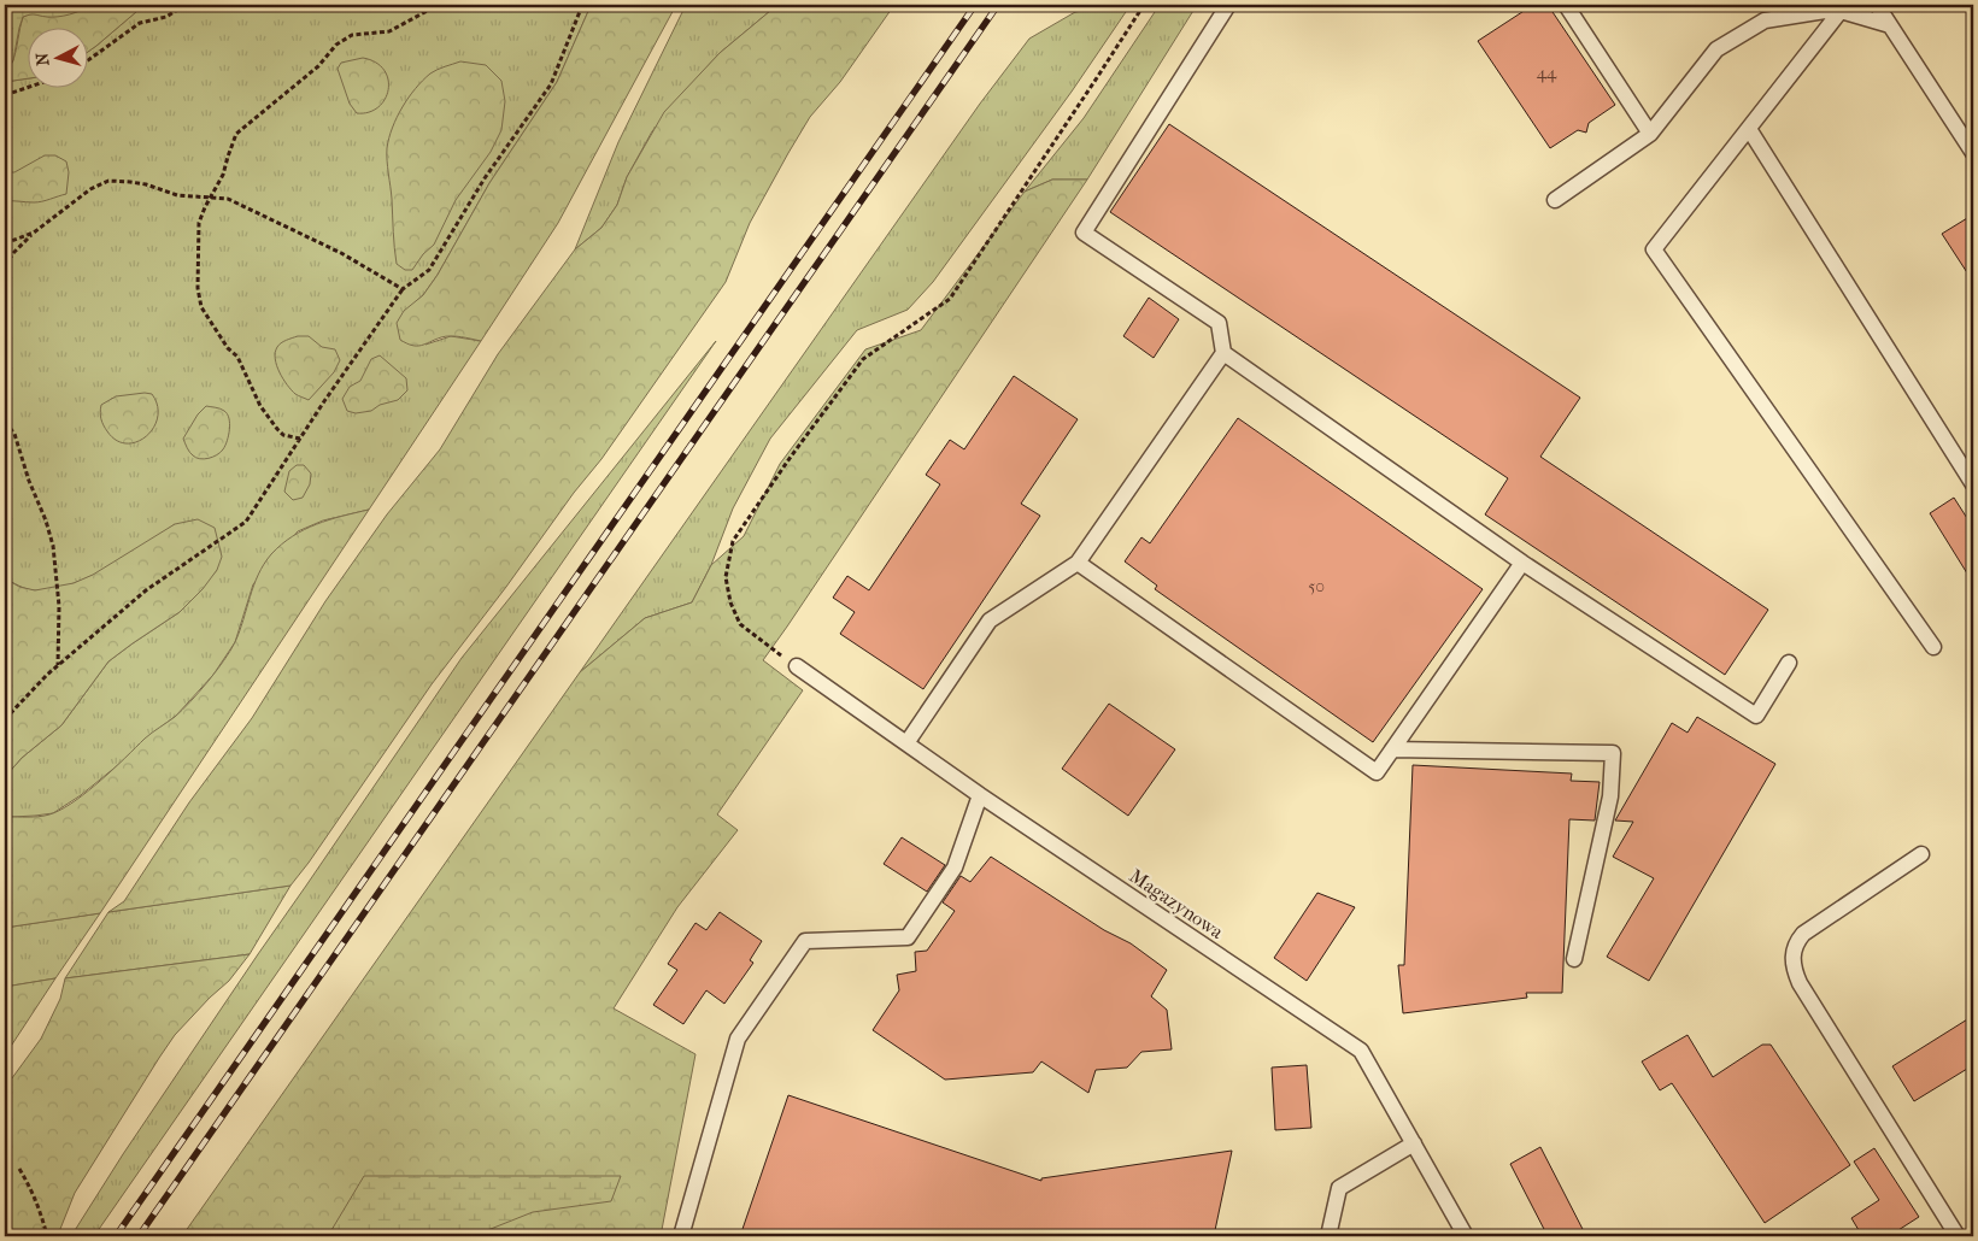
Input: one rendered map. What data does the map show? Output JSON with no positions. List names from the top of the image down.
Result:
{
  "streets": {
    "lane": ["Magazynowa"]
  },
  "house_numbers": ["44", "50"],
  "north": "left"
}
